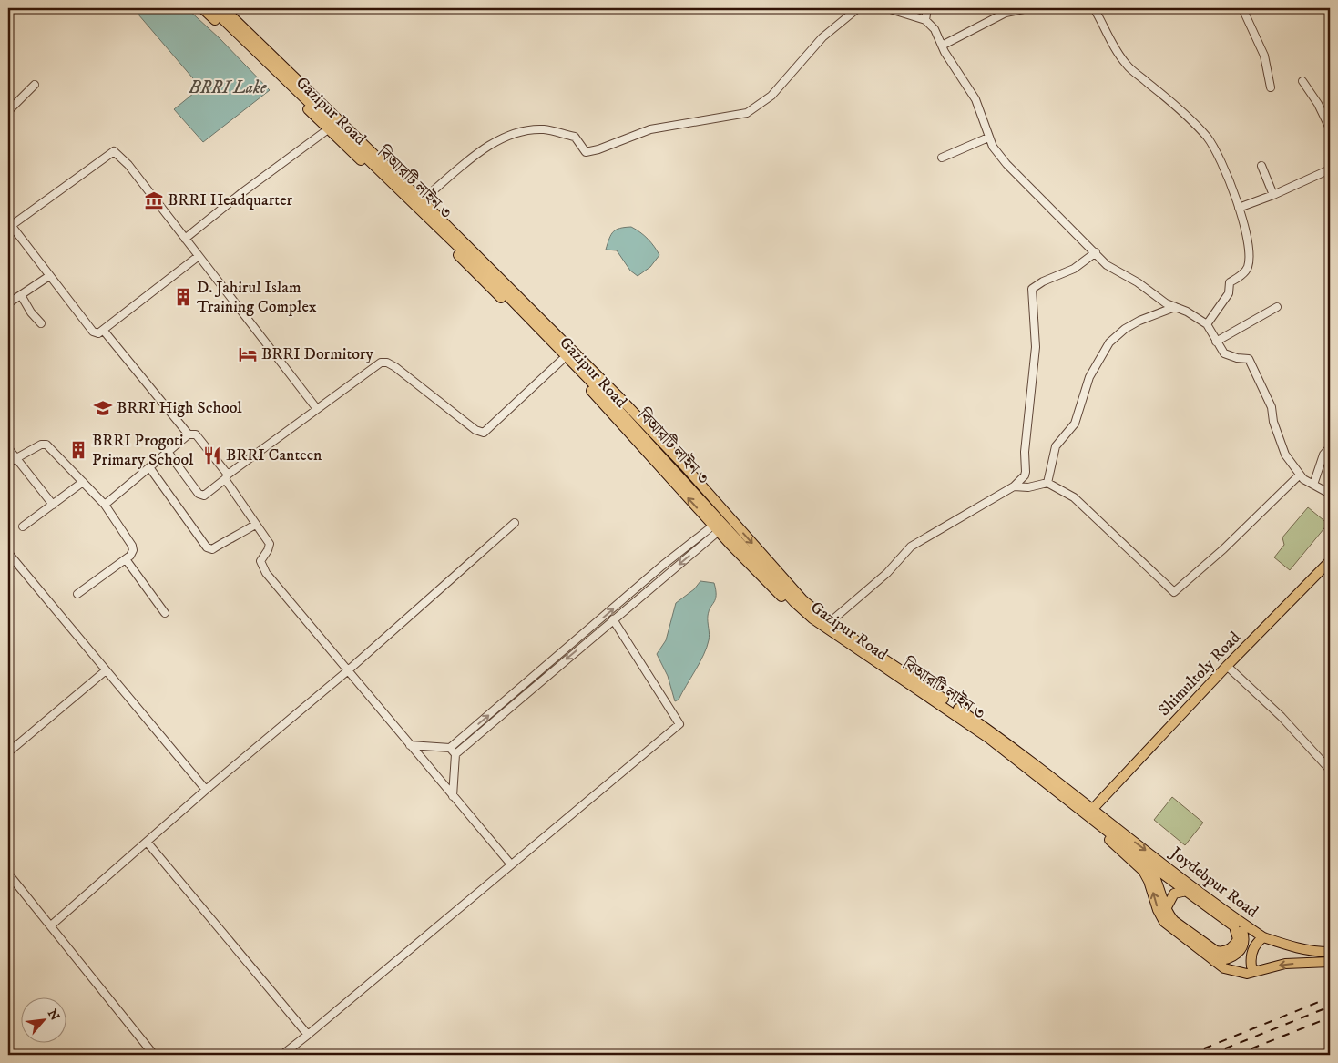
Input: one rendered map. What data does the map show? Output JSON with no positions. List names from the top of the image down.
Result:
{
  "streets": {
    "main road": [
      "Gazipur Road",
      "বিআরটি লাইন ৩",
      "Shimultoly Road",
      "Joydebpur Road"
    ]
  },
  "crossings": [
    ["Gazipur Road", "বিআরটি লাইন ৩"],
    ["Gazipur Road", "Shimultoly Road"],
    ["Gazipur Road", "Joydebpur Road"],
    ["বিআরটি লাইন ৩", "Shimultoly Road"],
    ["বিআরটি লাইন ৩", "Joydebpur Road"],
    ["Shimultoly Road", "Joydebpur Road"]
  ],
  "water": ["BRRI Lake"],
  "places": {
    "museum": ["BRRI Headquarter"],
    "building": ["D. Jahirul Islam Training Complex", "BRRI Progoti Primary School"],
    "hotel": ["BRRI Dormitory"],
    "school or university": ["BRRI High School"],
    "restaurant": ["BRRI Canteen"]
  },
  "north": "top right"
}
